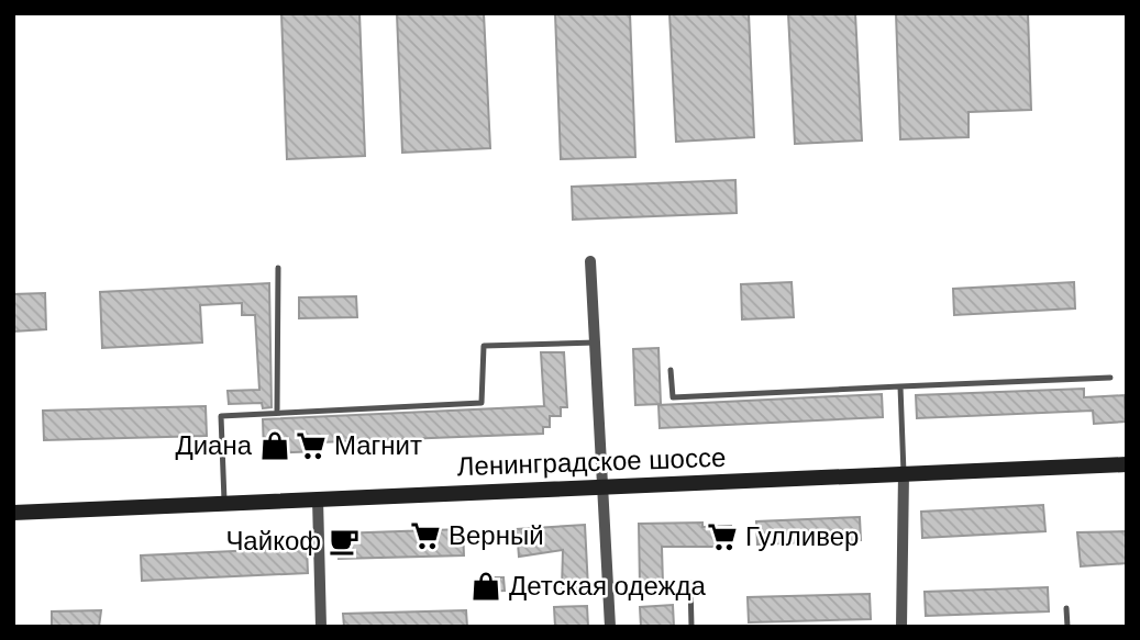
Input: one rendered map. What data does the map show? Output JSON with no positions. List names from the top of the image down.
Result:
{
  "streets": {
    "main road": ["Ленинградское шоссе"]
  },
  "places": {
    "shop": ["Диана", "Детская одежда"],
    "supermarket": ["Магнит", "Верный", "Гулливер"],
    "cafe": ["Чайкоф"]
  }
}
